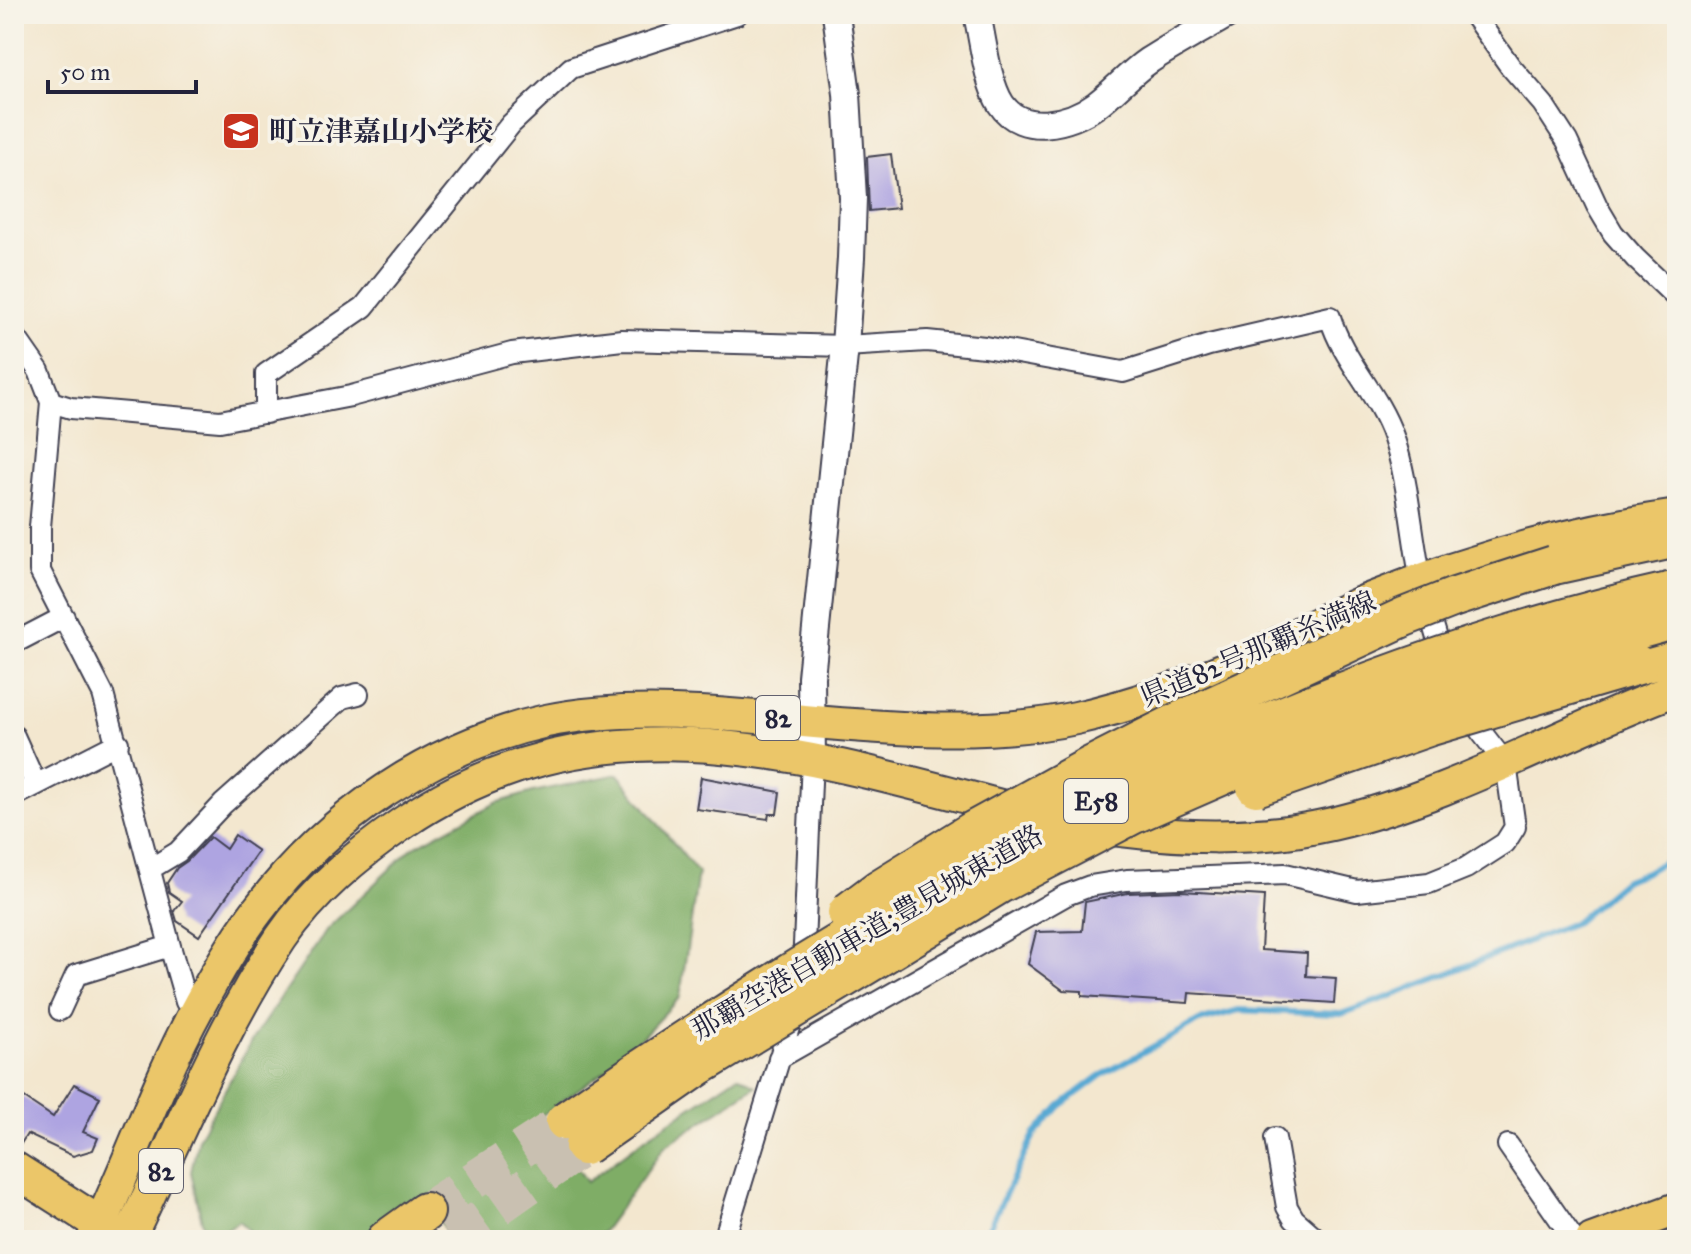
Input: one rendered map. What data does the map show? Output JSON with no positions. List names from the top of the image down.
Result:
{
  "streets": {
    "highway": ["E58", "那覇空港自動車道;豊見城東道路"],
    "main road": ["県道82号那覇糸満線", "82"]
  },
  "crossings": [
    ["県道82号那覇糸満線", "82"]
  ],
  "places": {
    "school or university": ["町立津嘉山小学校"]
  },
  "scale_bar": "50 m"
}
